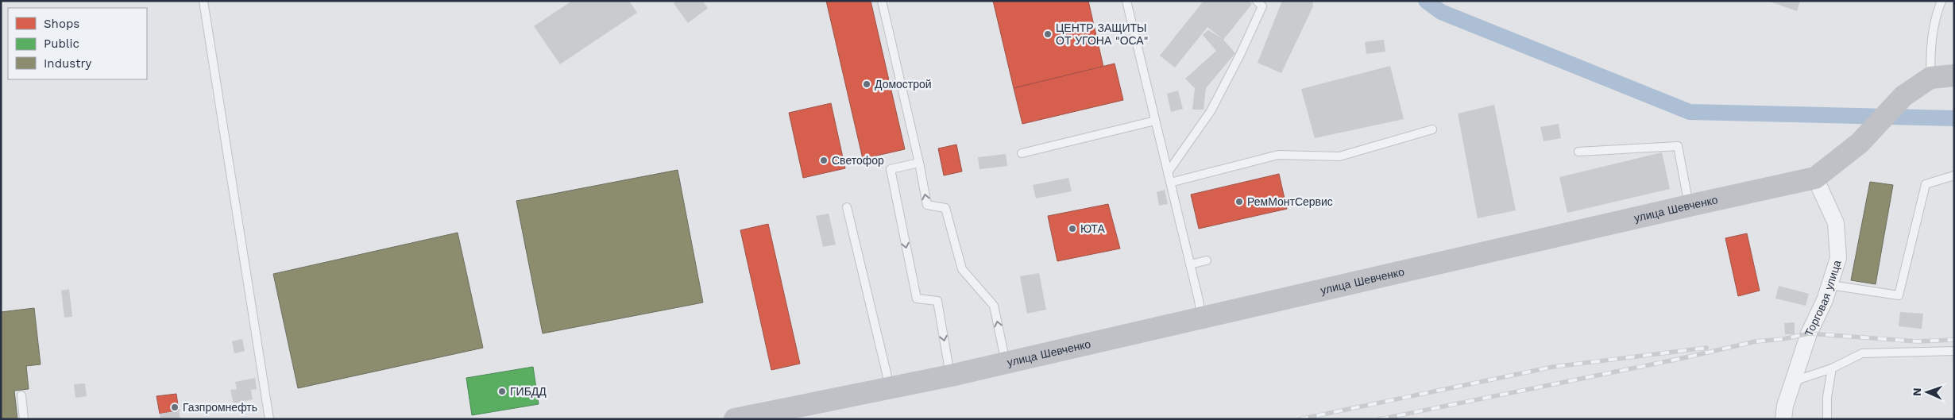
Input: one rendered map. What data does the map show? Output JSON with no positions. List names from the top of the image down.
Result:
{
  "streets": {
    "street": ["улица Шевченко", "Торговая улица"]
  },
  "crossings": [
    ["улица Шевченко", "Торговая улица"]
  ],
  "places": [
    "ЦЕНТР ЗАЩИТЫ ОТ УГОНА \"ОСА\"",
    "Домострой",
    "Светофор",
    "РемМонтСервис",
    "ЮТА",
    "ГИБДД",
    "Газпромнефть"
  ],
  "legend": ["Shops", "Public", "Industry"],
  "north": "left"
}
